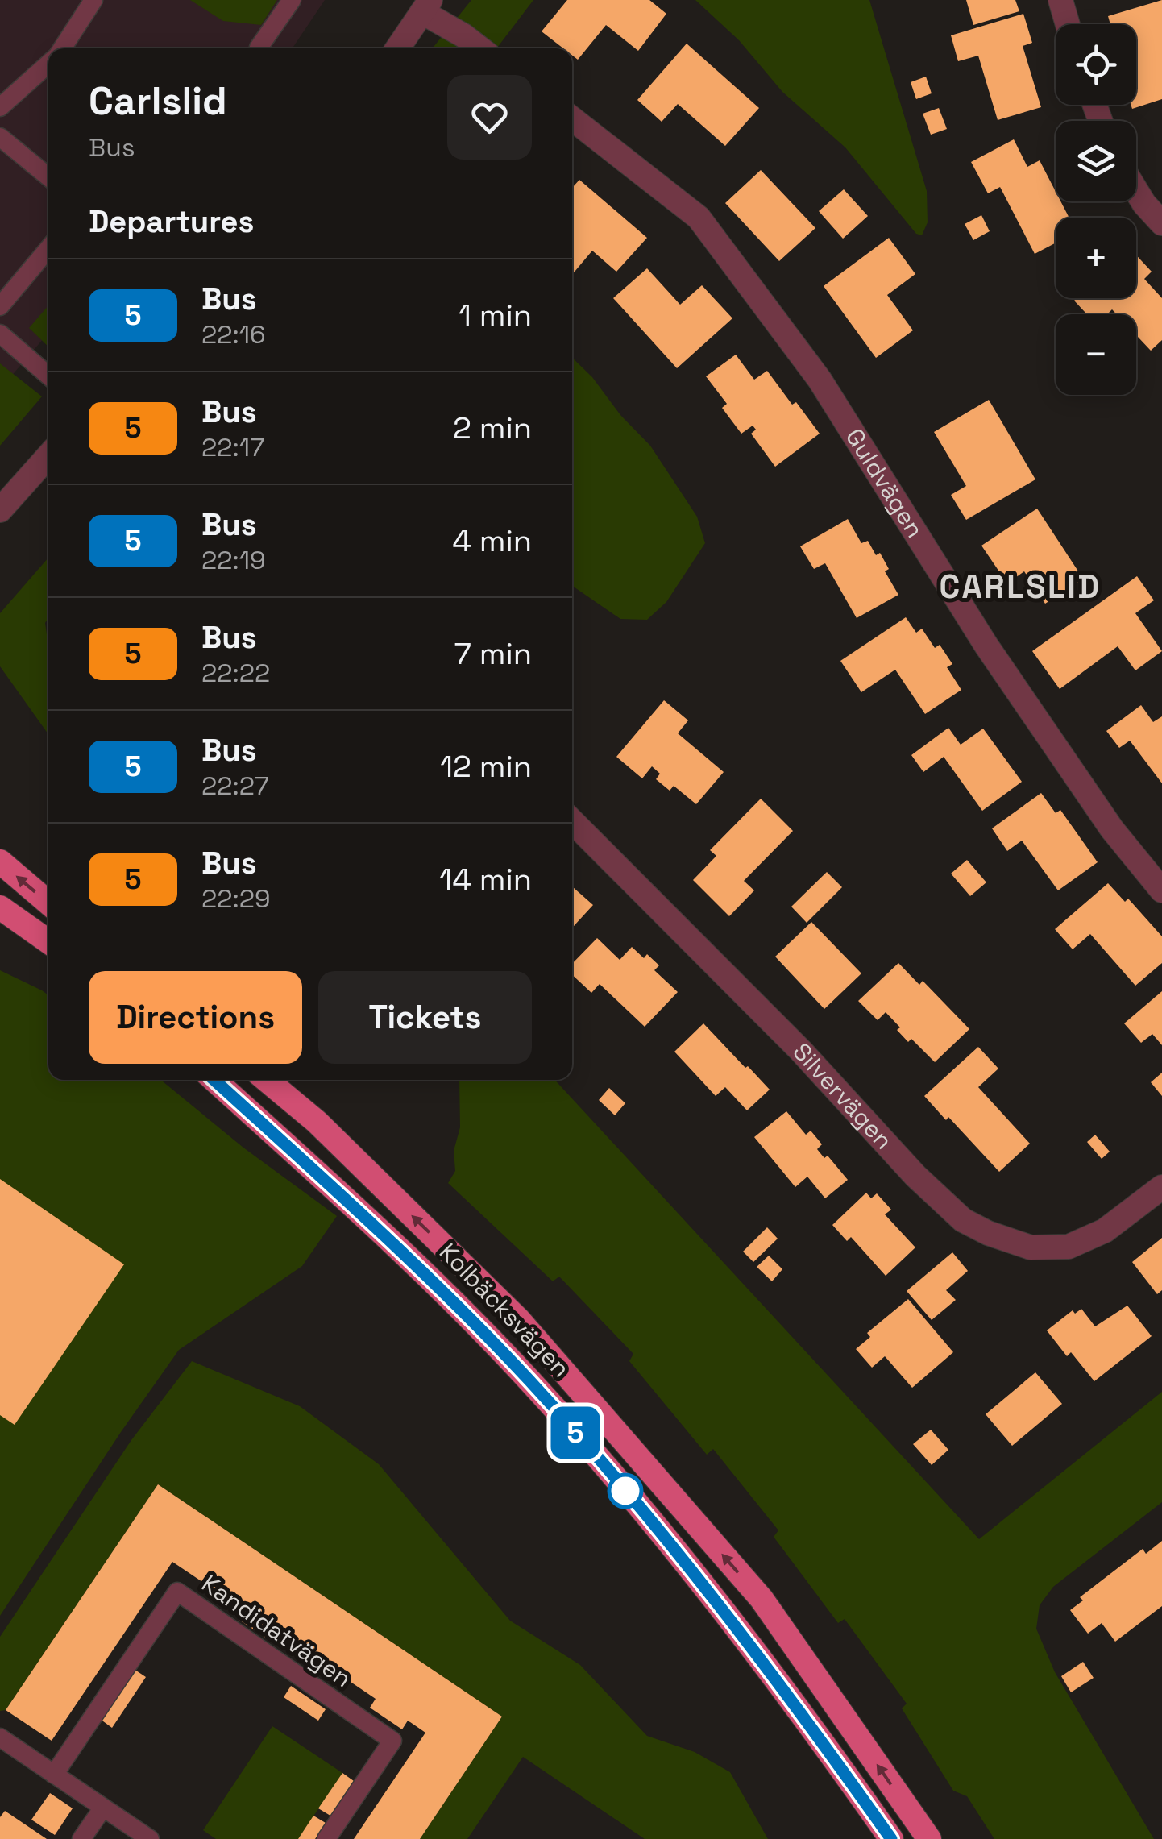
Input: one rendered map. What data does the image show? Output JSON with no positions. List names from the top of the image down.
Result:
{
  "streets": {
    "highway": ["Kolbäcksvägen"],
    "street": ["Guldvägen", "Silvervägen"],
    "lane": ["Kandidatvägen"]
  },
  "districts": ["CARLSLID"],
  "lines": ["bus line 5"],
  "page": {
    "on_map": "5",
    "map_buttons": ["+", "−"],
    "heading": [
      ["Carlslid", "Bus"],
      "Departures"
    ],
    "list": [
      {
        "mark": "5",
        "name": "Bus",
        "note": "22:16",
        "value": "1 min"
      },
      {
        "mark": "5",
        "name": "Bus",
        "note": "22:17",
        "value": "2 min"
      },
      {
        "mark": "5",
        "name": "Bus",
        "note": "22:19",
        "value": "4 min"
      },
      {
        "mark": "5",
        "name": "Bus",
        "note": "22:22",
        "value": "7 min"
      },
      {
        "mark": "5",
        "name": "Bus",
        "note": "22:27",
        "value": "12 min"
      },
      {
        "mark": "5",
        "name": "Bus",
        "note": "22:29",
        "value": "14 min"
      }
    ],
    "buttons": ["Directions", "Tickets"]
  }
}
